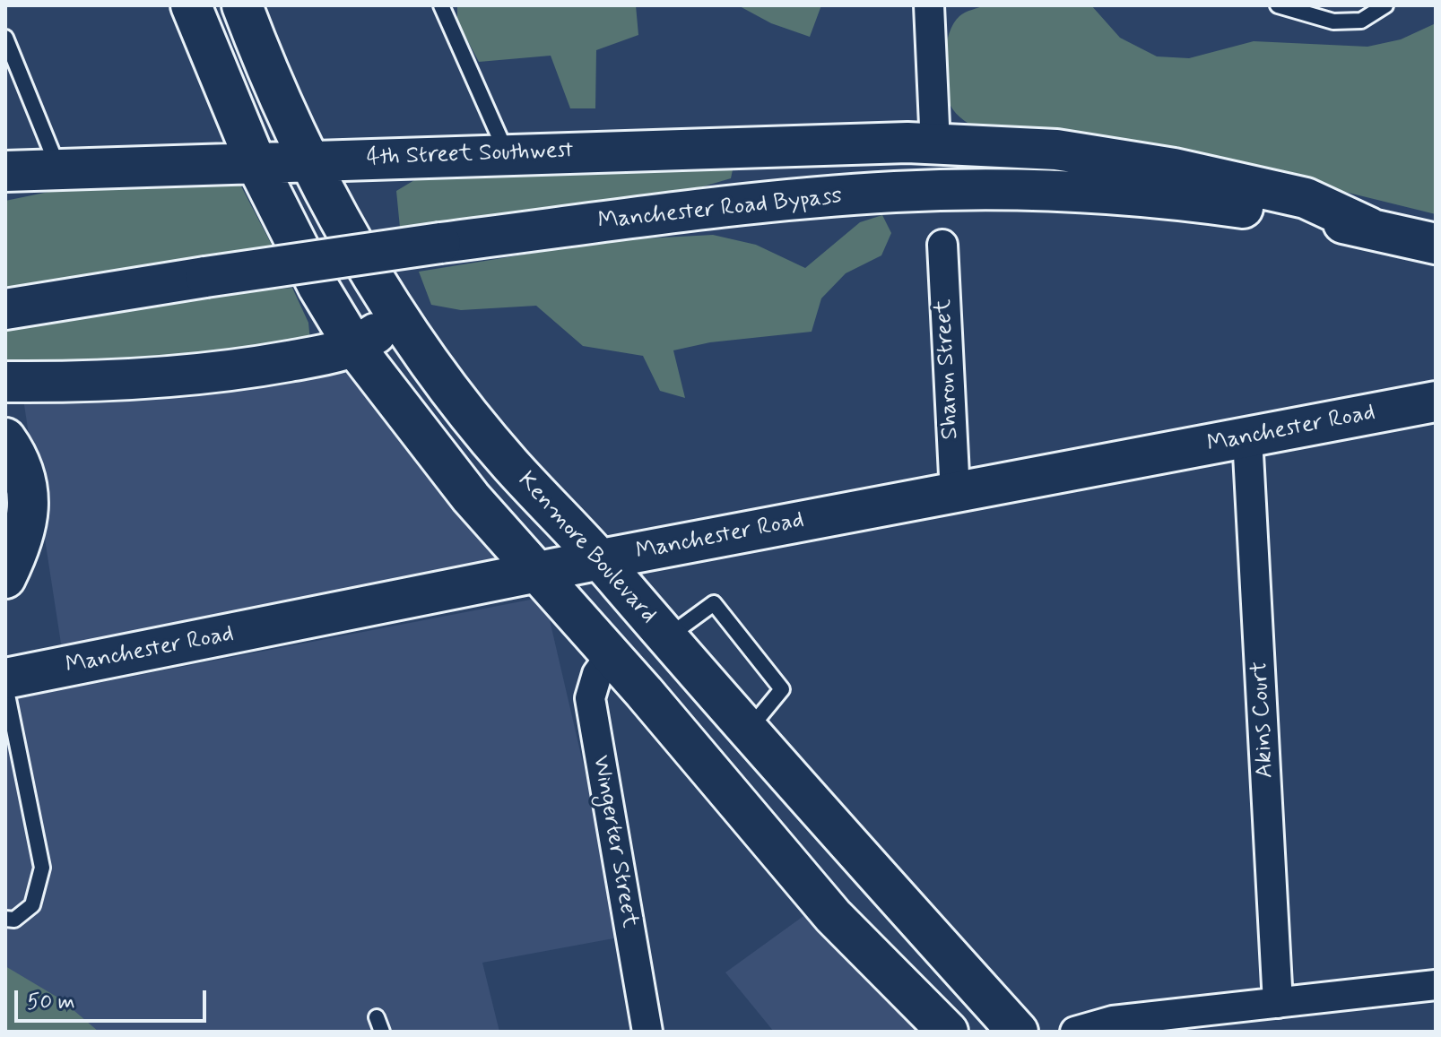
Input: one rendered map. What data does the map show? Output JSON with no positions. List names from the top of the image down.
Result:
{
  "streets": {
    "main road": [
      "4th Street Southwest",
      "Manchester Road Bypass",
      "Manchester Road",
      "Kenmore Boulevard"
    ],
    "street": ["Sharon Street", "Akins Court", "Wingerter Street"]
  },
  "crossings": [
    ["4th Street Southwest", "Manchester Road Bypass"],
    ["4th Street Southwest", "Kenmore Boulevard"],
    ["Sharon Street", "Manchester Road"],
    ["Manchester Road", "Kenmore Boulevard"],
    ["Manchester Road", "Akins Court"]
  ],
  "scale_bar": "50 m"
}
